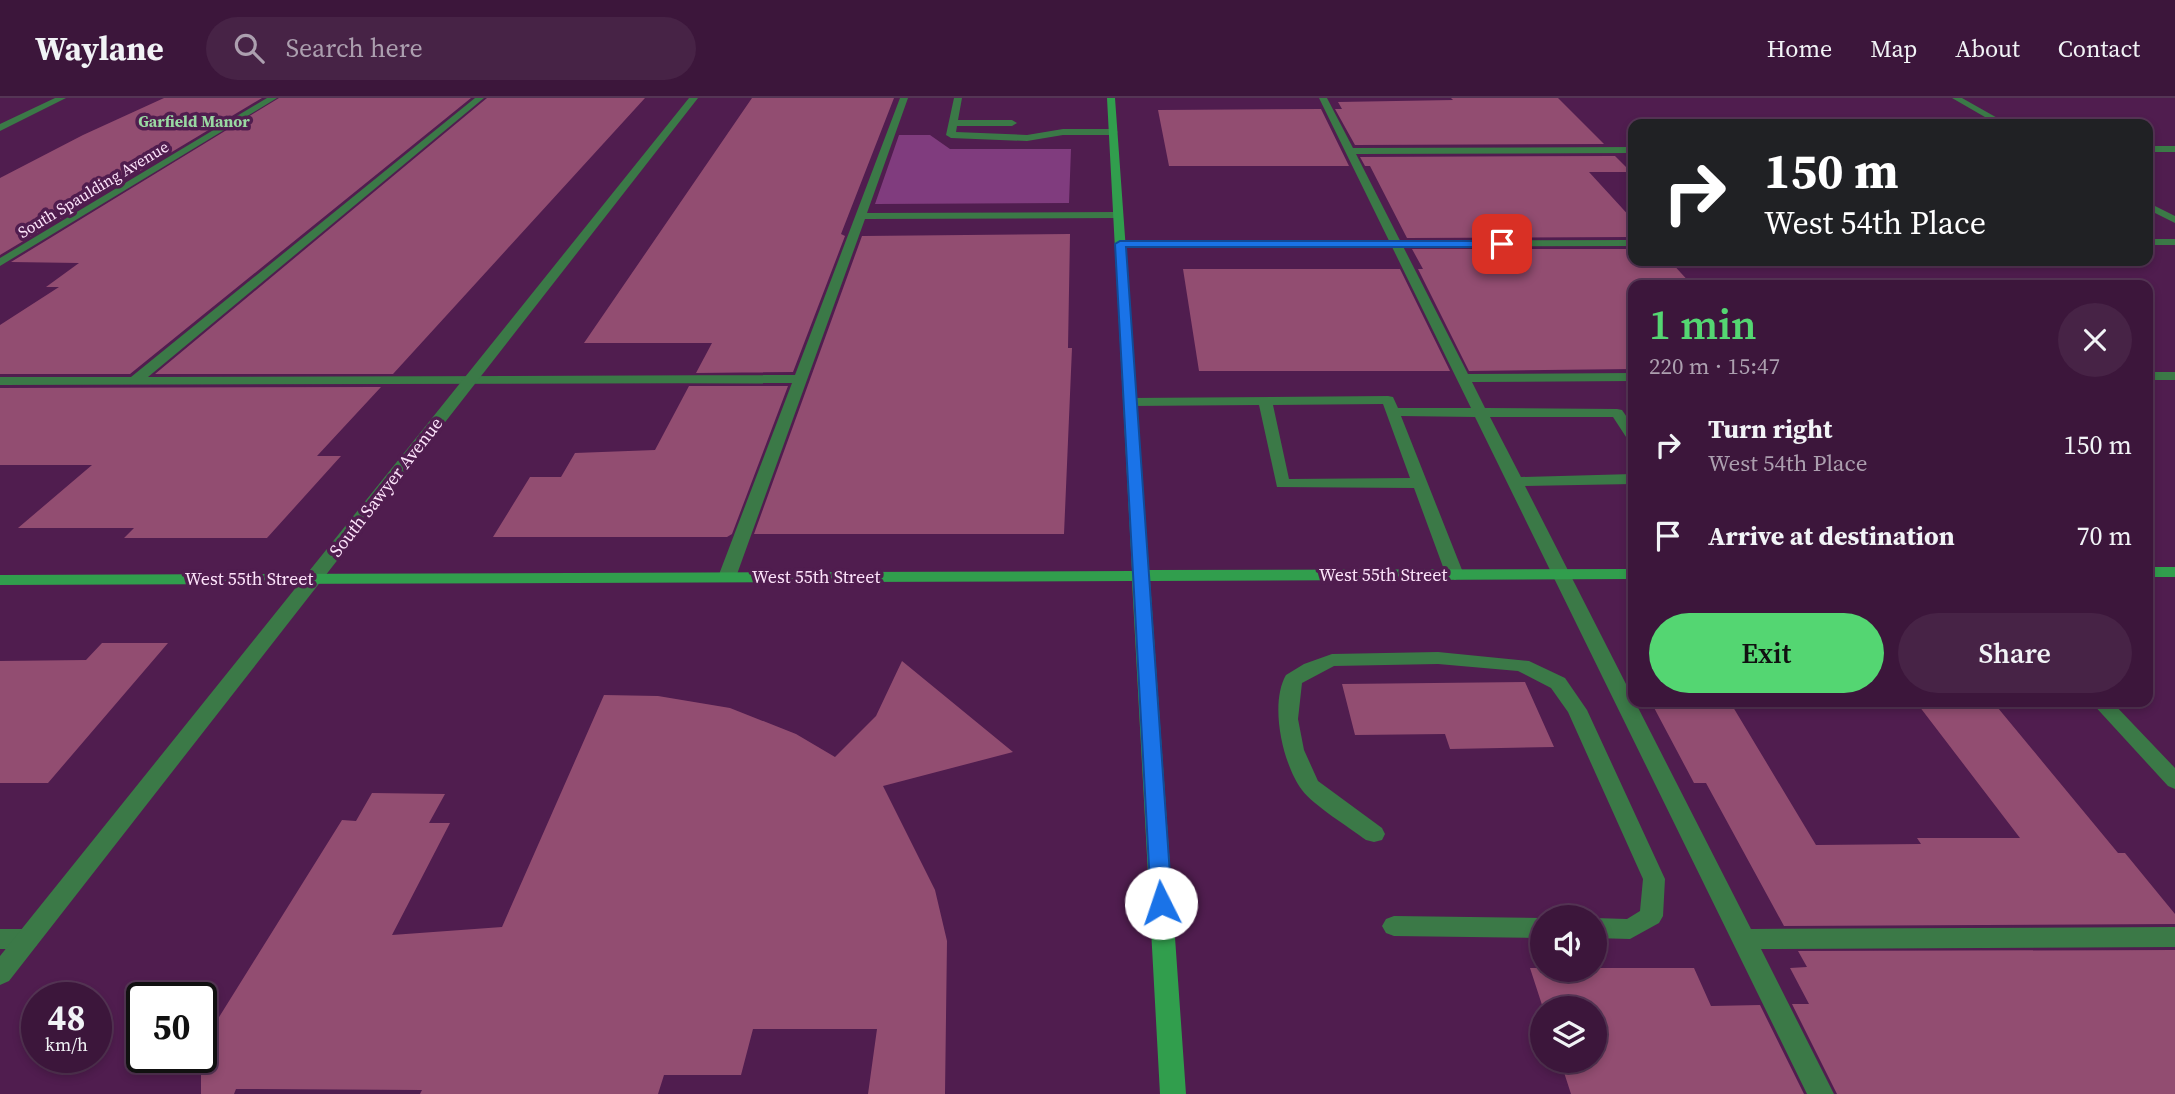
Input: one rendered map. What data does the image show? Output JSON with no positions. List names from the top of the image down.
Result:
{
  "streets": {
    "main road": ["West 55th Street"],
    "street": ["South Spaulding Avenue", "South Sawyer Avenue"]
  },
  "crossings": [
    ["South Sawyer Avenue", "West 55th Street"]
  ],
  "districts": ["Garfield Manor"],
  "page": {
    "header": "Waylane",
    "search": "Search here",
    "nav": [
      "Home",
      "Map",
      "About",
      "Contact"
    ],
    "turn": ["150 m", "West 54th Place"],
    "heading": ["1 min", "220 m · 15:47"],
    "list": [
      {
        "name": "Turn right",
        "note": "West 54th Place",
        "value": "150 m"
      },
      {
        "name": "Arrive at destination",
        "value": "70 m"
      }
    ],
    "buttons": ["Exit", "Share"],
    "speed": "48 km/h",
    "limit": "50"
  }
}
